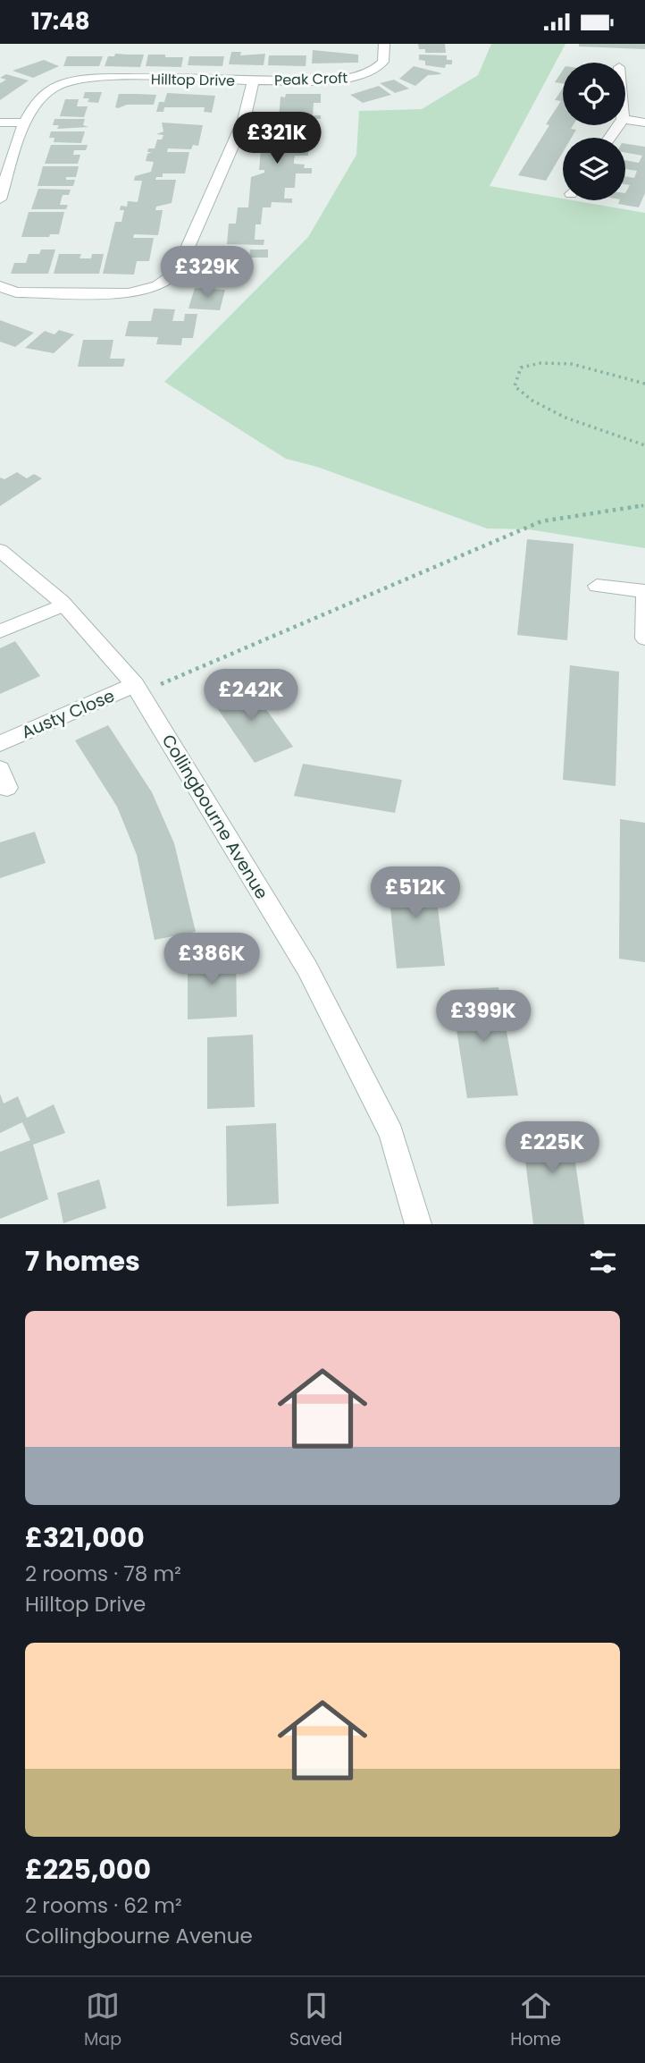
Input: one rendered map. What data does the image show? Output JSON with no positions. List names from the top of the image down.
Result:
{
  "streets": {
    "street": [
      "Peak Croft",
      "Hilltop Drive",
      "Austy Close",
      "Collingbourne Avenue"
    ]
  },
  "crossings": [
    ["Peak Croft", "Hilltop Drive"],
    ["Austy Close", "Collingbourne Avenue"]
  ],
  "page": {
    "status": "17:48",
    "price": [
      "£321K",
      "£329K",
      "£242K",
      "£512K",
      "£386K",
      "£399K",
      "£225K"
    ],
    "heading": "7 homes",
    "list": [
      {
        "name": "£321,000",
        "note": "2 rooms · 78 m² · Hilltop Drive"
      },
      {
        "name": "£225,000",
        "note": "2 rooms · 62 m² · Collingbourne Avenue"
      }
    ],
    "tabs": ["Map", "Saved", "Home"]
  }
}
